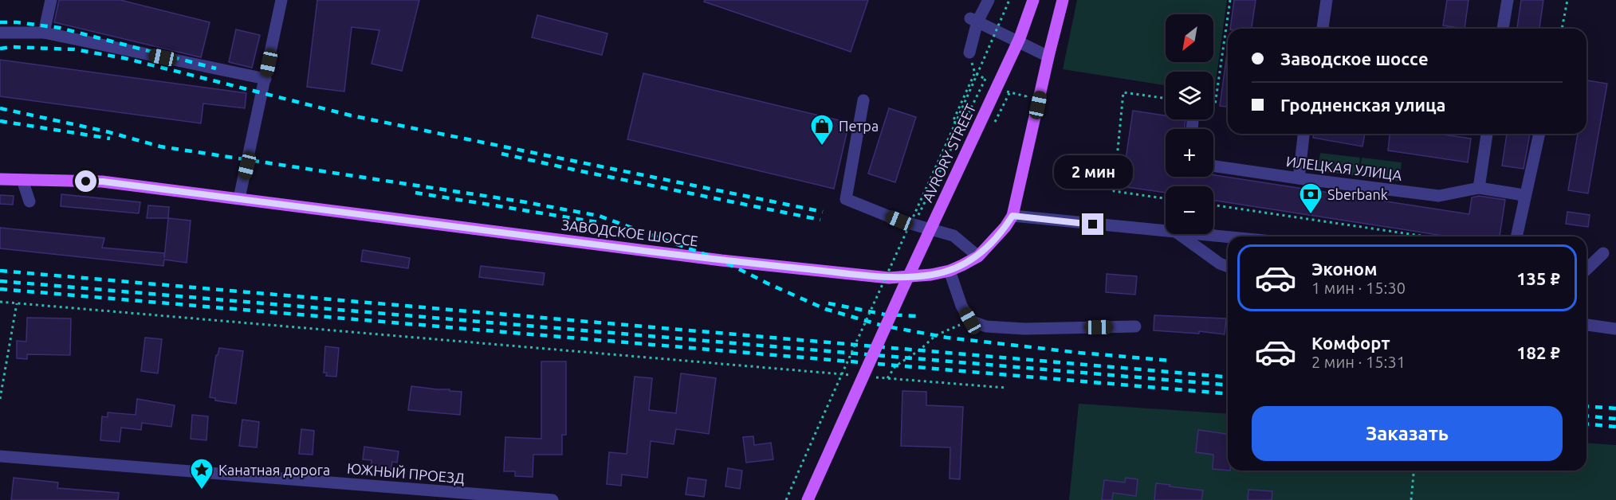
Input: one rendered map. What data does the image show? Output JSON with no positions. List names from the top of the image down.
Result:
{
  "streets": {
    "main road": ["AVRORY STREET", "ЗАВОДСКОЕ ШОССЕ"],
    "street": ["ИЛЕЦКАЯ УЛИЦА", "ЮЖНЫЙ ПРОЕЗД"]
  },
  "places": {
    "shop": ["Петра"],
    "bank": ["Sberbank"],
    "place": ["Канатная дорога"]
  },
  "north": "bottom left",
  "page": {
    "map_buttons": ["+", "−"],
    "banner": ["Заводское шоссе", "Гродненская улица"],
    "bubble": "2 мин",
    "list": [
      {
        "name": "Эконом",
        "note": "1 мин · 15:30",
        "value": "135 ₽"
      },
      {
        "name": "Комфорт",
        "note": "2 мин · 15:31",
        "value": "182 ₽"
      }
    ],
    "buttons": "Заказать"
  }
}
